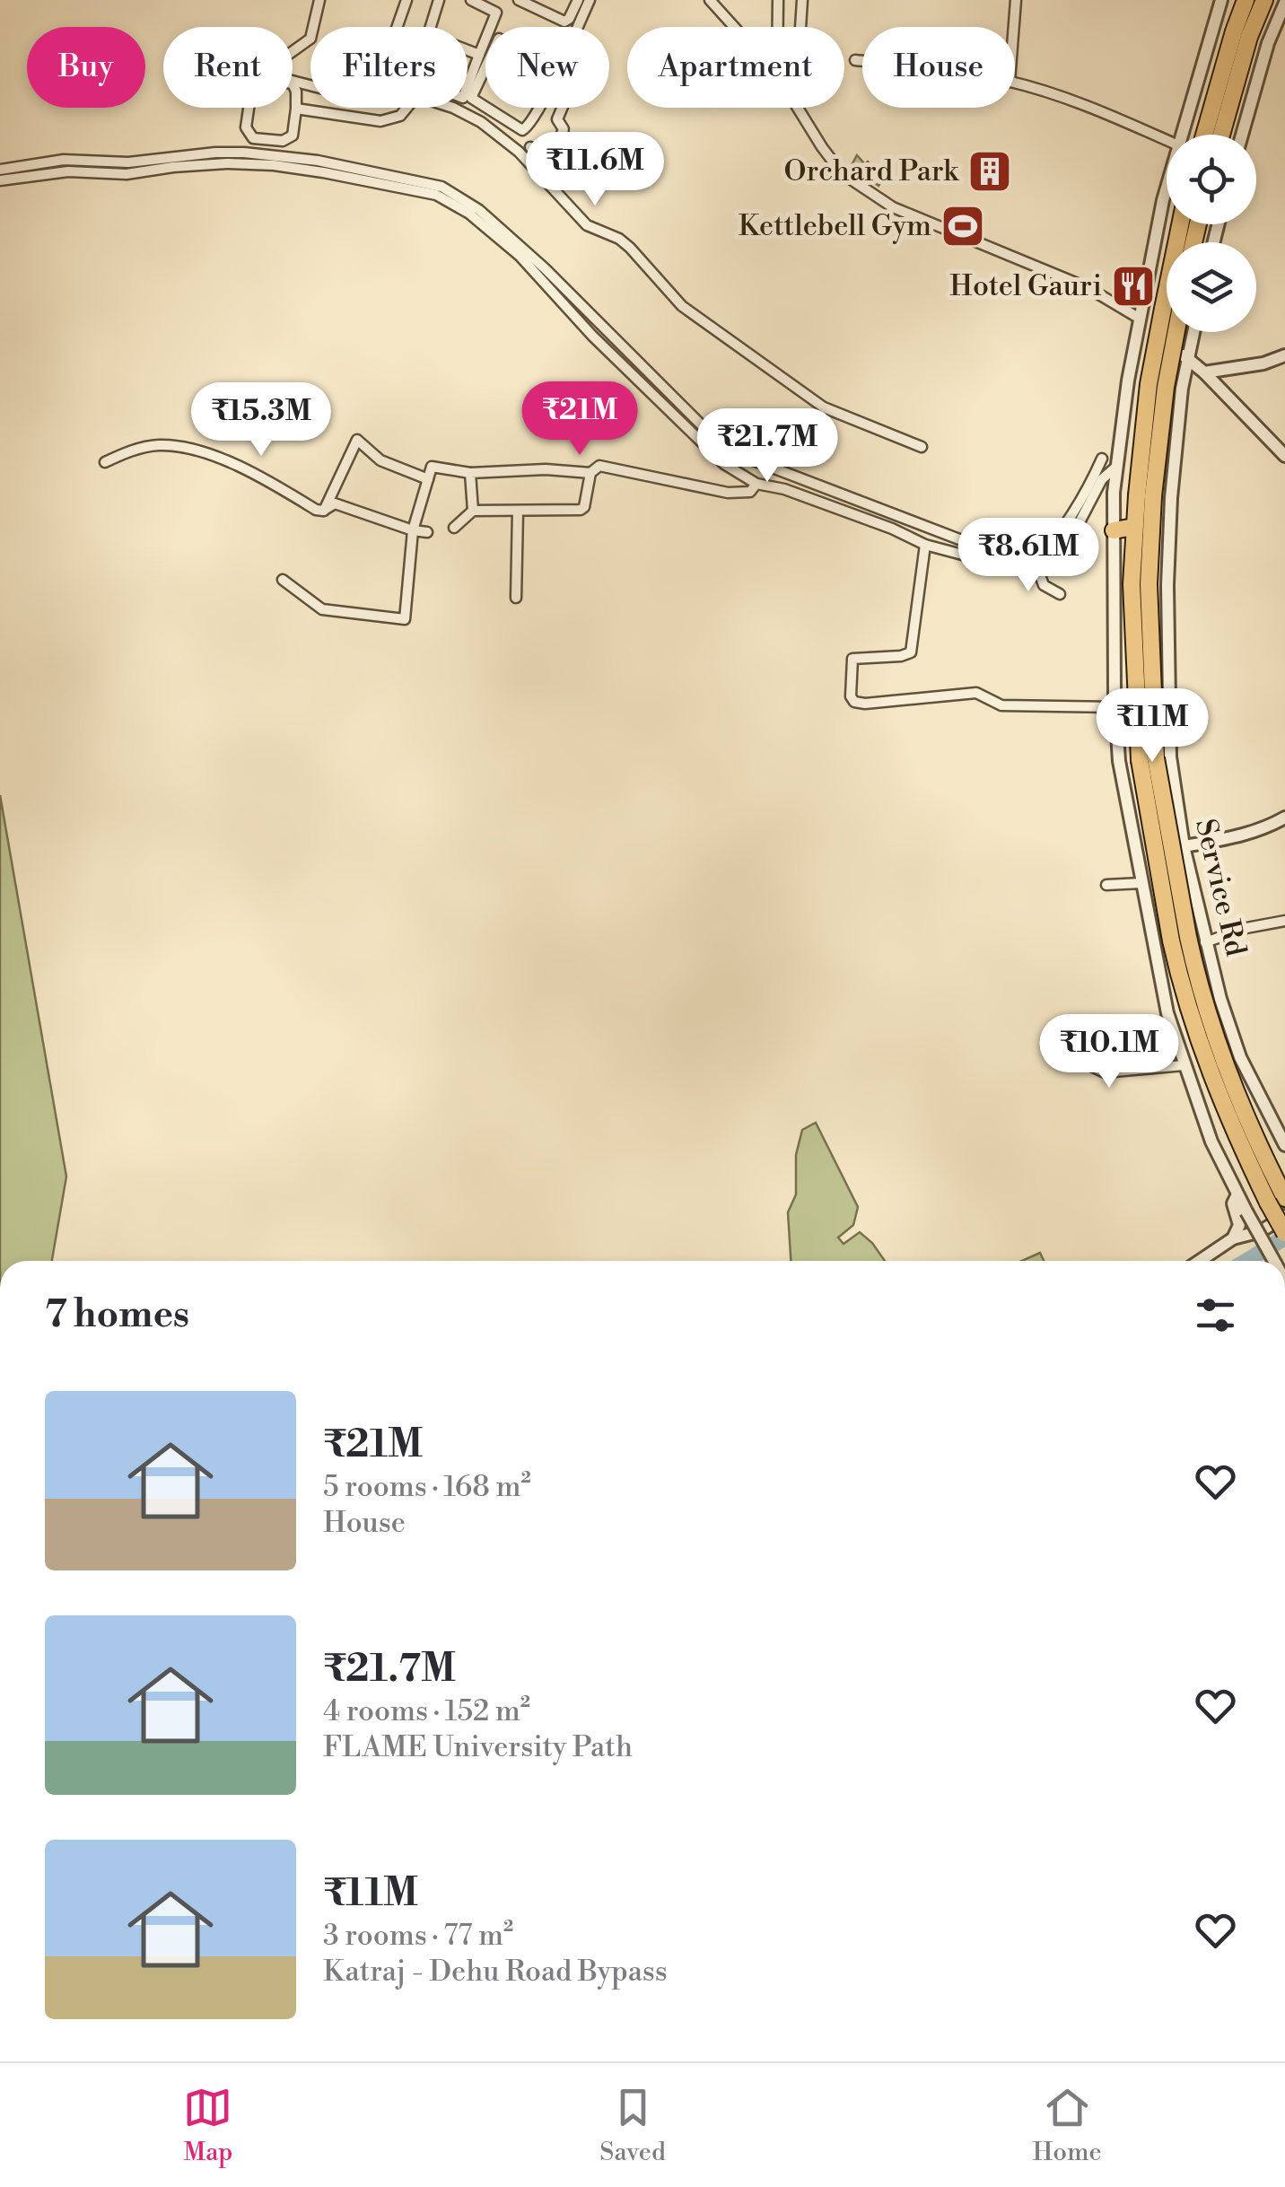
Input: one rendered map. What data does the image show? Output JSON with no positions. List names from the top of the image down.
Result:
{
  "streets": {
    "street": ["Service Rd"]
  },
  "places": {
    "building": ["Orchard Park"],
    "sports": ["Kettlebell Gym"],
    "restaurant": ["Hotel Gauri"]
  },
  "page": {
    "chip": [
      "Buy",
      "Rent",
      "Filters",
      "New",
      "Apartment",
      "House"
    ],
    "price": [
      "₹11.6M",
      "₹21M",
      "₹15.3M",
      "₹21.7M",
      "₹8.61M",
      "₹11M",
      "₹10.1M"
    ],
    "heading": "7 homes",
    "list": [
      {
        "name": "₹21M",
        "note": "5 rooms · 168 m² · House"
      },
      {
        "name": "₹21.7M",
        "note": "4 rooms · 152 m² · FLAME University Path"
      },
      {
        "name": "₹11M",
        "note": "3 rooms · 77 m² · Katraj - Dehu Road Bypass"
      }
    ],
    "tabs": ["Map", "Saved", "Home"]
  }
}
